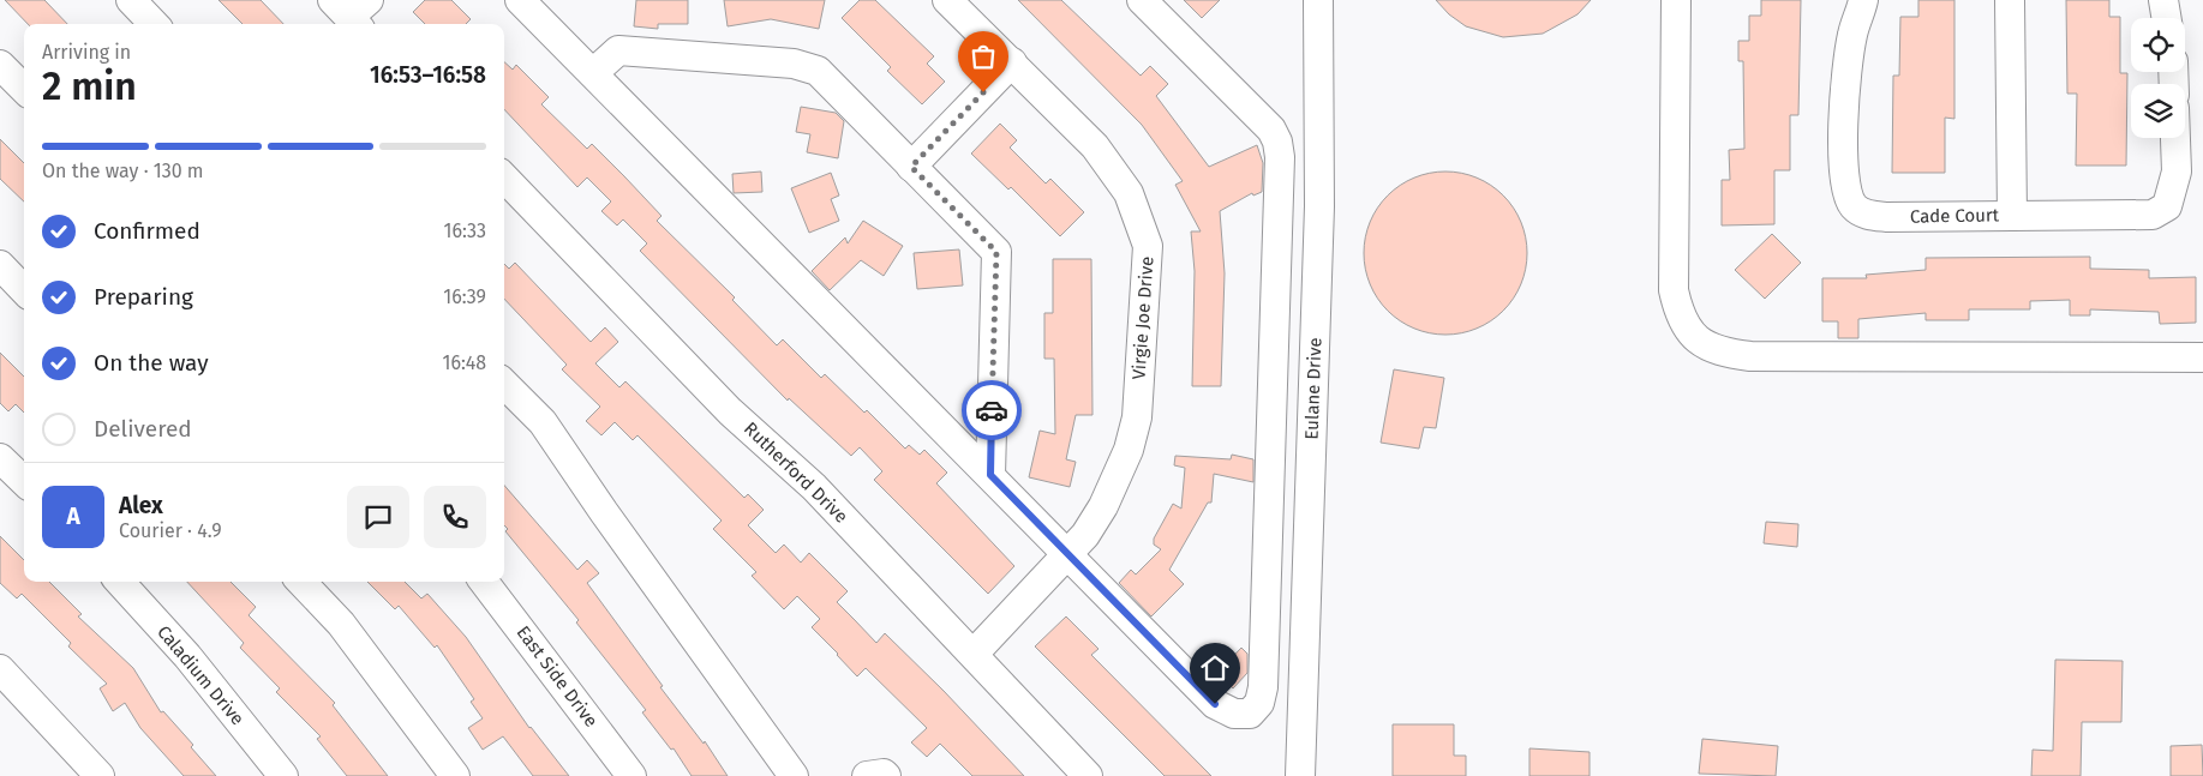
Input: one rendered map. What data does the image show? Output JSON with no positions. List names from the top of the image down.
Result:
{
  "streets": {
    "street": [
      "Cade Court",
      "Virgie Joe Drive",
      "Eulane Drive",
      "Rutherford Drive",
      "Caladium Drive",
      "East Side Drive"
    ]
  },
  "crossings": [
    ["Virgie Joe Drive", "Rutherford Drive"]
  ],
  "page": {
    "heading": ["2 min", "Arriving in", "16:53–16:58"],
    "panel": ["Alex", "Courier · 4.9"],
    "bar": "On the way · 130 m",
    "list": [
      ["Confirmed", "16:33"],
      ["Preparing", "16:39"],
      ["On the way", "16:48"],
      "Delivered"
    ],
    "round": "A"
  }
}
